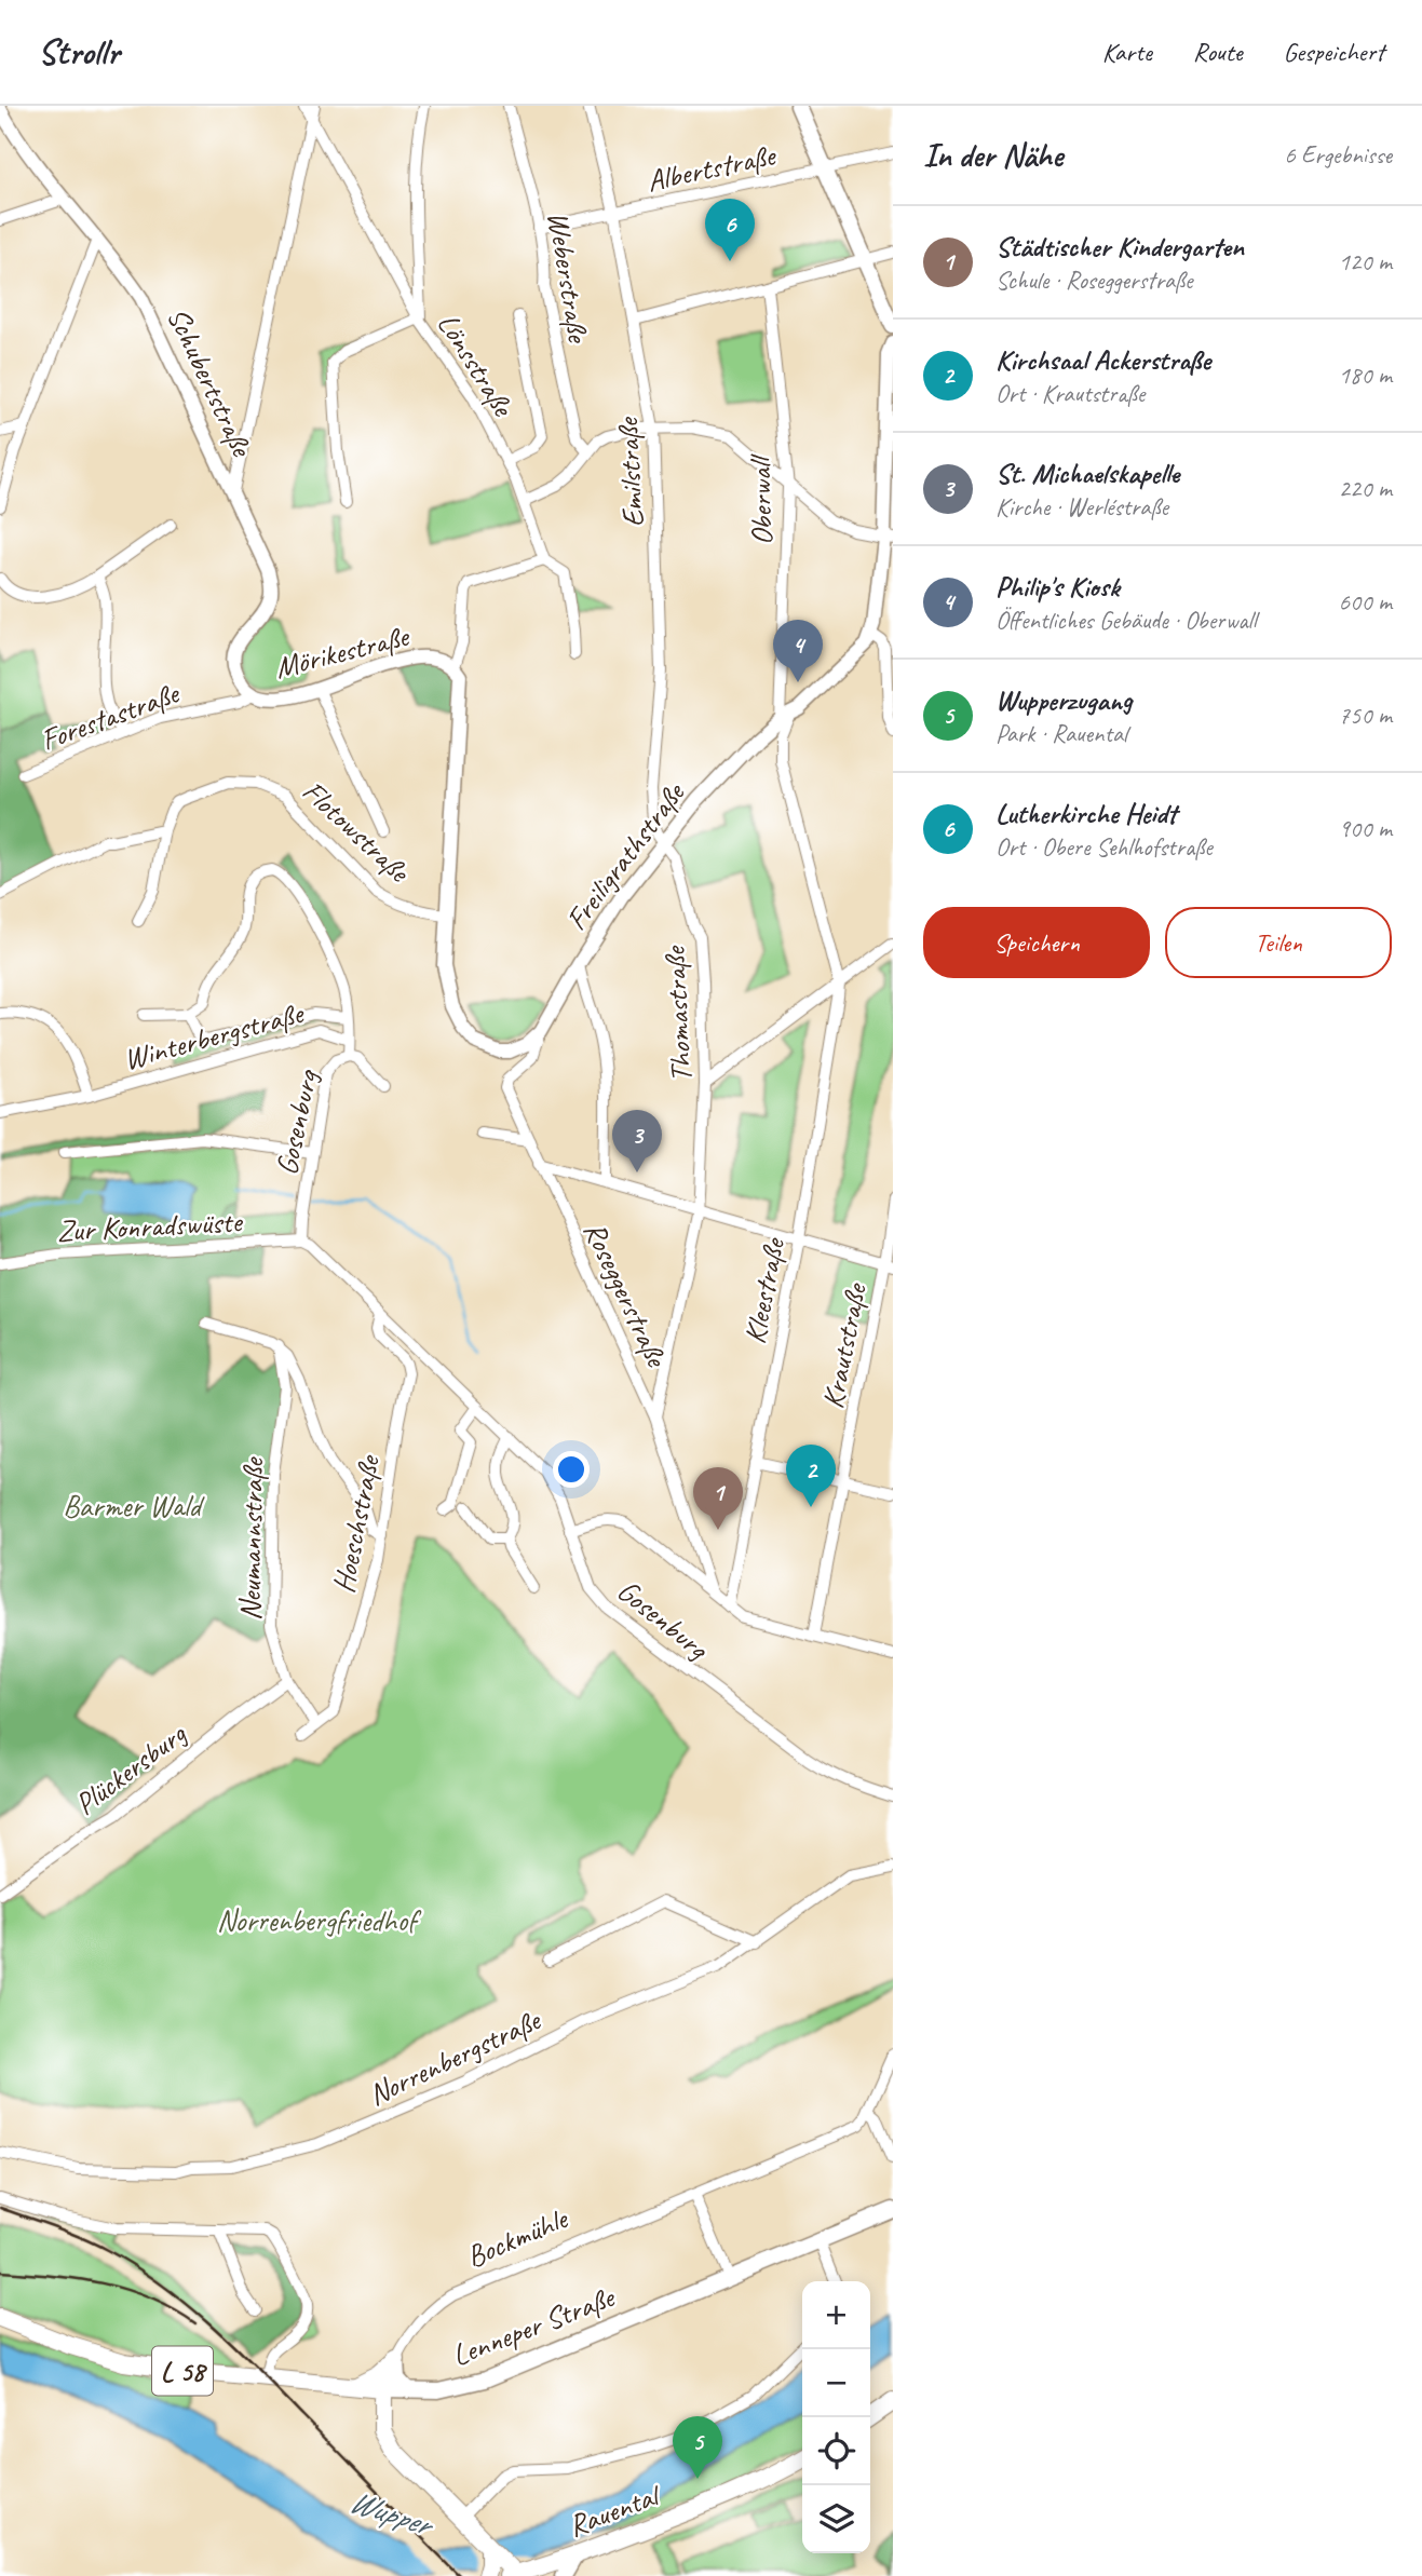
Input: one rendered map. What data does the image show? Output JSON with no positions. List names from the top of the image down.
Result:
{
  "streets": {
    "main road": [
      "Bockmühle",
      "Lenneper Straße",
      "L 58",
      "Rauental"
    ],
    "street": [
      "Albertstraße",
      "Weberstraße",
      "Lönsstraße",
      "Schubertstraße",
      "Emilstraße",
      "Oberwall",
      "Mörikestraße",
      "Forestastraße",
      "Flotowstraße",
      "Freiligrathstraße",
      "Thomastraße",
      "Winterbergstraße",
      "Gosenburg",
      "Zur Konradswüste",
      "Kleestraße",
      "Roseggerstraße",
      "Krautstraße",
      "Hoeschstraße",
      "Neumannstraße",
      "Plückersburg",
      "Norrenbergstraße"
    ]
  },
  "crossings": [
    ["Albertstraße", "Weberstraße"],
    ["Albertstraße", "Emilstraße"],
    ["Schubertstraße", "Mörikestraße"],
    ["Schubertstraße", "Forestastraße"],
    ["Emilstraße", "Freiligrathstraße"],
    ["Emilstraße", "Thomastraße"],
    ["Oberwall", "Freiligrathstraße"],
    ["Oberwall", "Kleestraße"],
    ["Mörikestraße", "Forestastraße"],
    ["Mörikestraße", "Freiligrathstraße"],
    ["Flotowstraße", "Freiligrathstraße"],
    ["Freiligrathstraße", "Thomastraße"],
    ["Freiligrathstraße", "Roseggerstraße"],
    ["Thomastraße", "Roseggerstraße"],
    ["Gosenburg", "Zur Konradswüste"],
    ["Gosenburg", "Hoeschstraße"],
    ["Hoeschstraße", "Neumannstraße"],
    ["Neumannstraße", "Plückersburg"],
    ["Bockmühle", "Lenneper Straße"],
    ["Bockmühle", "Rauental"]
  ],
  "water": ["Wupper"],
  "parks": ["Barmer Wald", "Norrenbergfriedhof"],
  "page": {
    "header": "Strollr",
    "nav": ["Karte", "Route", "Gespeichert"],
    "heading": ["In der Nähe", "6 Ergebnisse"],
    "pins": [
      "6",
      "4",
      "3",
      "2",
      "1",
      "5"
    ],
    "list": [
      {
        "mark": "1",
        "name": "Städtischer Kindergarten",
        "note": "Schule · Roseggerstraße",
        "value": "120 m"
      },
      {
        "mark": "2",
        "name": "Kirchsaal Ackerstraße",
        "note": "Ort · Krautstraße",
        "value": "180 m"
      },
      {
        "mark": "3",
        "name": "St. Michaelskapelle",
        "note": "Kirche · Werléstraße",
        "value": "220 m"
      },
      {
        "mark": "4",
        "name": "Philip's Kiosk",
        "note": "Öffentliches Gebäude · Oberwall",
        "value": "600 m"
      },
      {
        "mark": "5",
        "name": "Wupperzugang",
        "note": "Park · Rauental",
        "value": "750 m"
      },
      {
        "mark": "6",
        "name": "Lutherkirche Heidt",
        "note": "Ort · Obere Sehlhofstraße",
        "value": "900 m"
      }
    ],
    "buttons": ["Speichern", "Teilen"],
    "map_buttons": ["+", "−"]
  }
}
